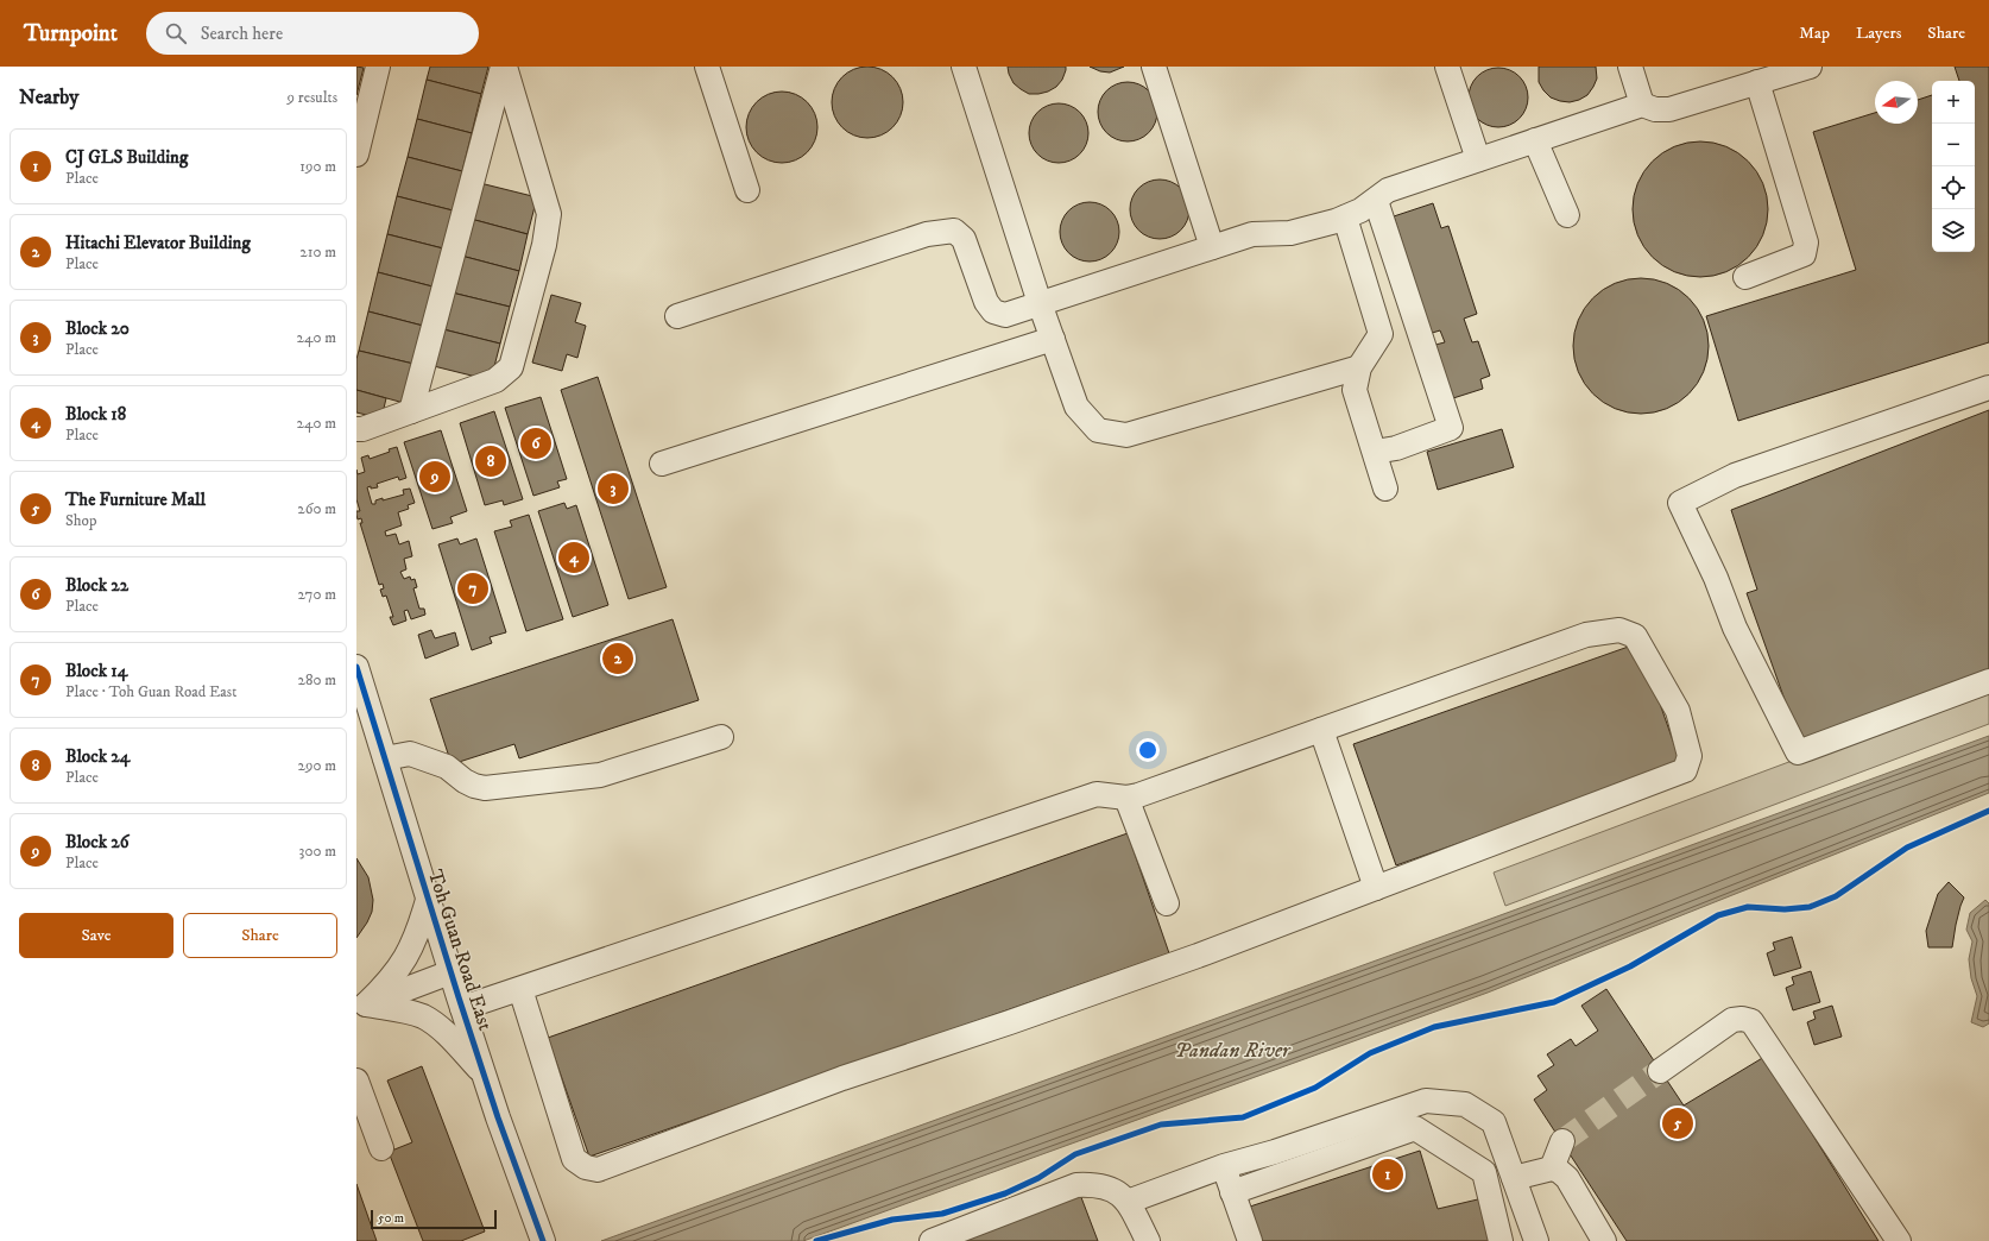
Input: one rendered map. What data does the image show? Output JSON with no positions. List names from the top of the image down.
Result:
{
  "streets": {
    "street": ["Toh Guan Road East"]
  },
  "water": ["Pandan River"],
  "scale_bar": "50 m",
  "north": "left",
  "page": {
    "header": "Turnpoint",
    "search": "Search here",
    "nav": ["Map", "Layers", "Share"],
    "heading": ["Nearby", "9 results"],
    "map_buttons": ["+", "−"],
    "list": [
      {
        "mark": "1",
        "name": "CJ GLS Building",
        "note": "Place",
        "value": "190 m"
      },
      {
        "mark": "2",
        "name": "Hitachi Elevator Building",
        "note": "Place",
        "value": "210 m"
      },
      {
        "mark": "3",
        "name": "Block 20",
        "note": "Place",
        "value": "240 m"
      },
      {
        "mark": "4",
        "name": "Block 18",
        "note": "Place",
        "value": "240 m"
      },
      {
        "mark": "5",
        "name": "The Furniture Mall",
        "note": "Shop",
        "value": "260 m"
      },
      {
        "mark": "6",
        "name": "Block 22",
        "note": "Place",
        "value": "270 m"
      },
      {
        "mark": "7",
        "name": "Block 14",
        "note": "Place · Toh Guan Road East",
        "value": "280 m"
      },
      {
        "mark": "8",
        "name": "Block 24",
        "note": "Place",
        "value": "290 m"
      },
      {
        "mark": "9",
        "name": "Block 26",
        "note": "Place",
        "value": "300 m"
      }
    ],
    "pins": [
      "6",
      "8",
      "9",
      "3",
      "4",
      "7",
      "2",
      "5",
      "1"
    ],
    "buttons": ["Save", "Share"],
    "scale": "50 m"
  }
}
